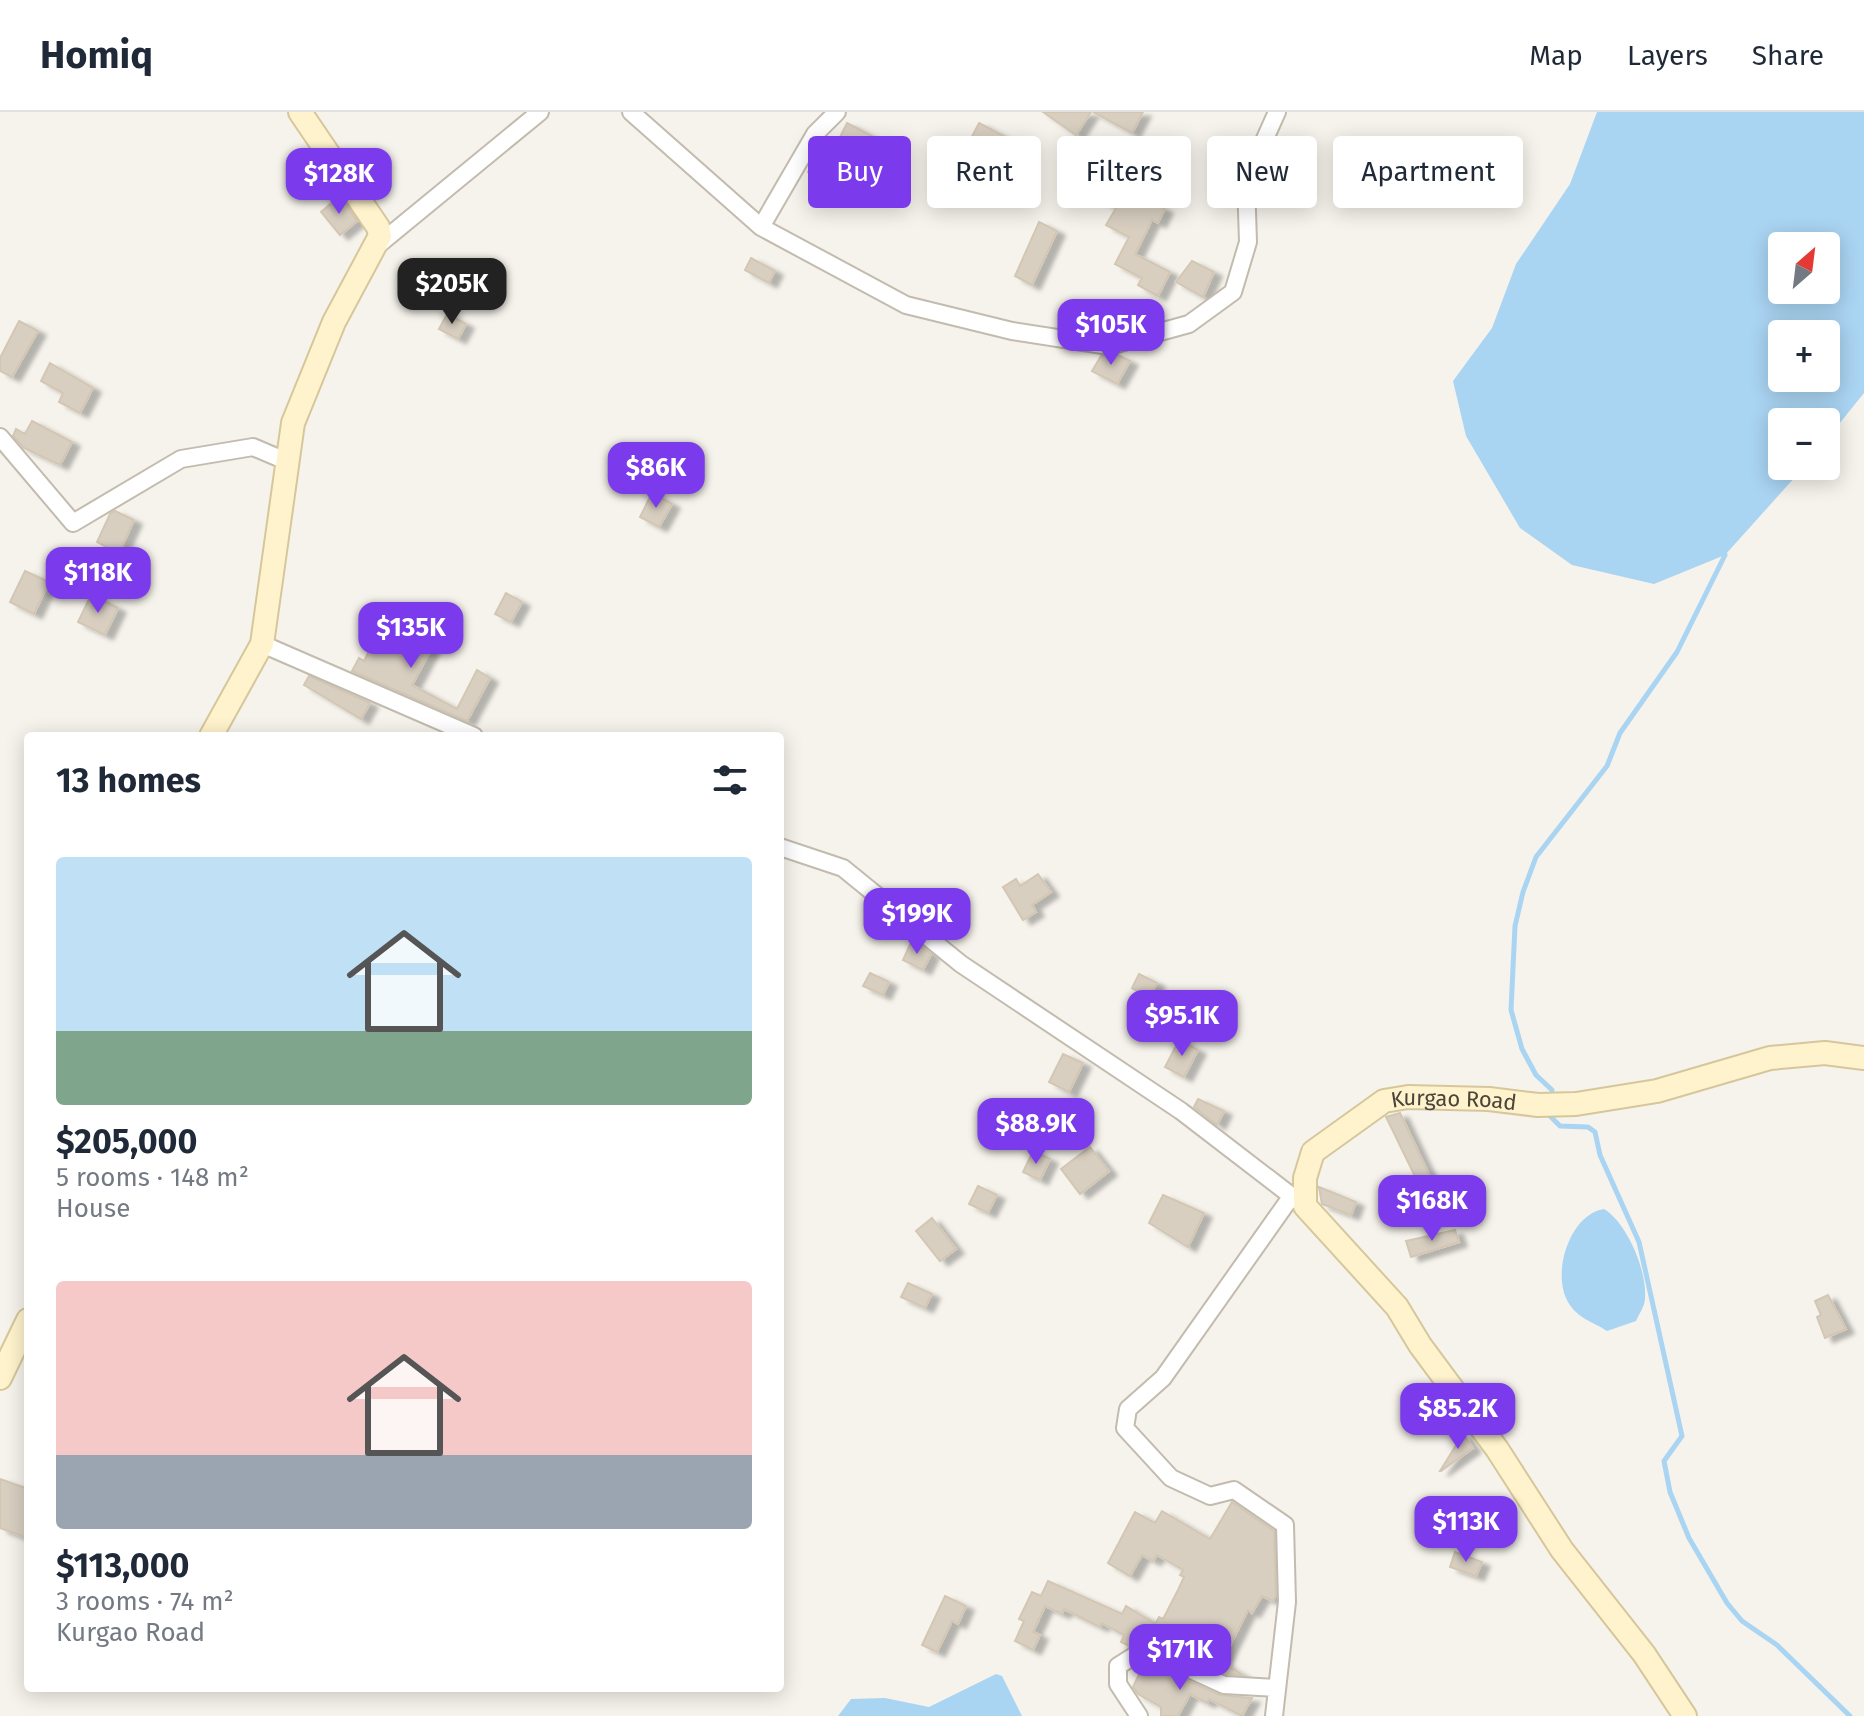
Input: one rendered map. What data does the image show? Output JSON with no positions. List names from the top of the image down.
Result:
{
  "streets": {
    "street": ["Kurgao Road"]
  },
  "north": "top right",
  "page": {
    "header": "Homiq",
    "nav": ["Map", "Layers", "Share"],
    "chip": [
      "Buy",
      "Rent",
      "Filters",
      "New",
      "Apartment"
    ],
    "price": [
      "$128K",
      "$205K",
      "$105K",
      "$86K",
      "$118K",
      "$135K",
      "$199K",
      "$95.1K",
      "$88.9K",
      "$168K",
      "$85.2K",
      "$113K",
      "$171K"
    ],
    "map_buttons": ["+", "−"],
    "heading": "13 homes",
    "list": [
      {
        "name": "$205,000",
        "note": "5 rooms · 148 m² · House"
      },
      {
        "name": "$113,000",
        "note": "3 rooms · 74 m² · Kurgao Road"
      }
    ]
  }
}
